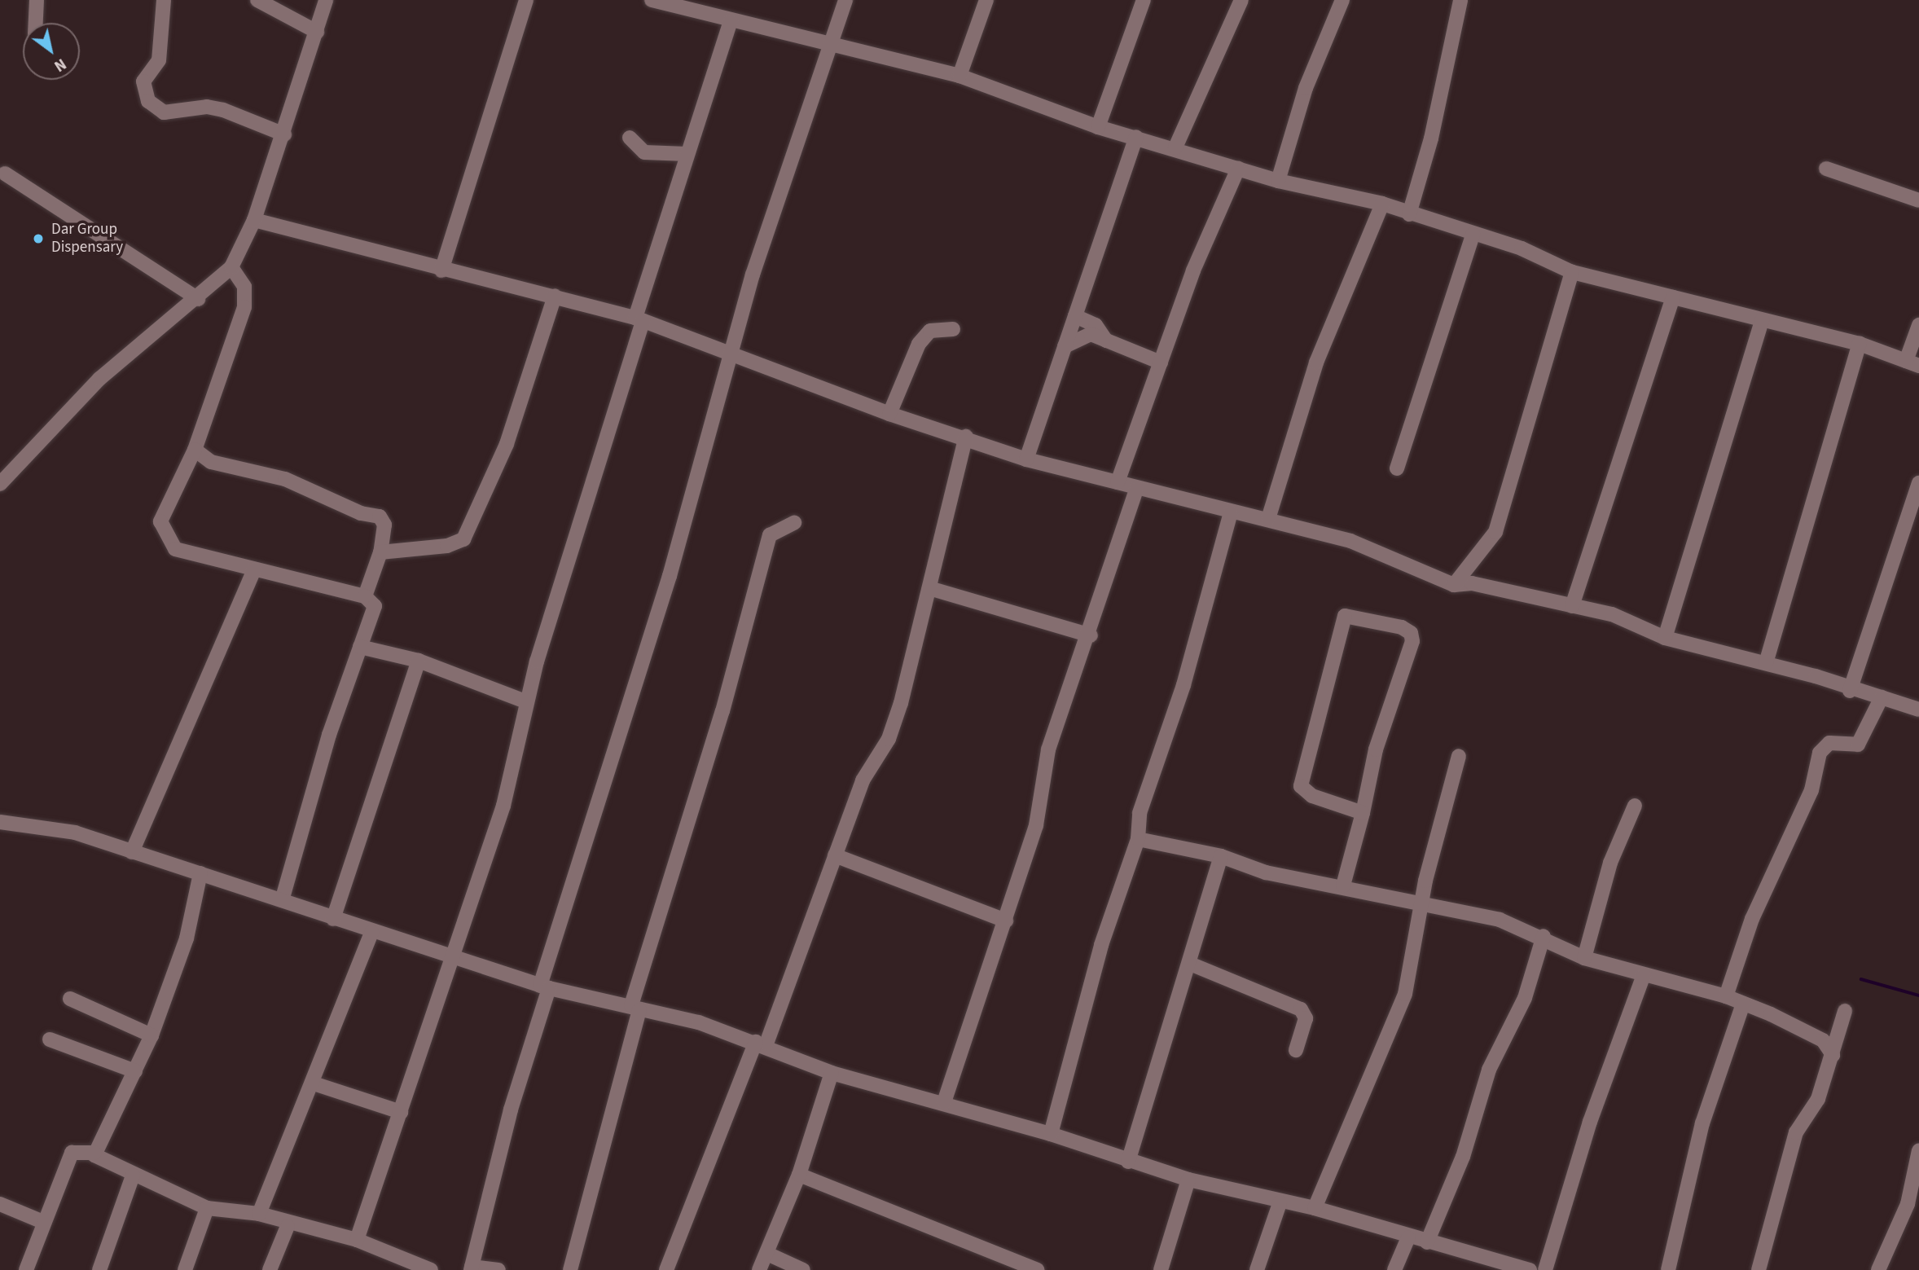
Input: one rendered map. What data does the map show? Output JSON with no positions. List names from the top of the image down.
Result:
{
  "places": ["Dar Group Dispensary"],
  "north": "bottom right"
}
